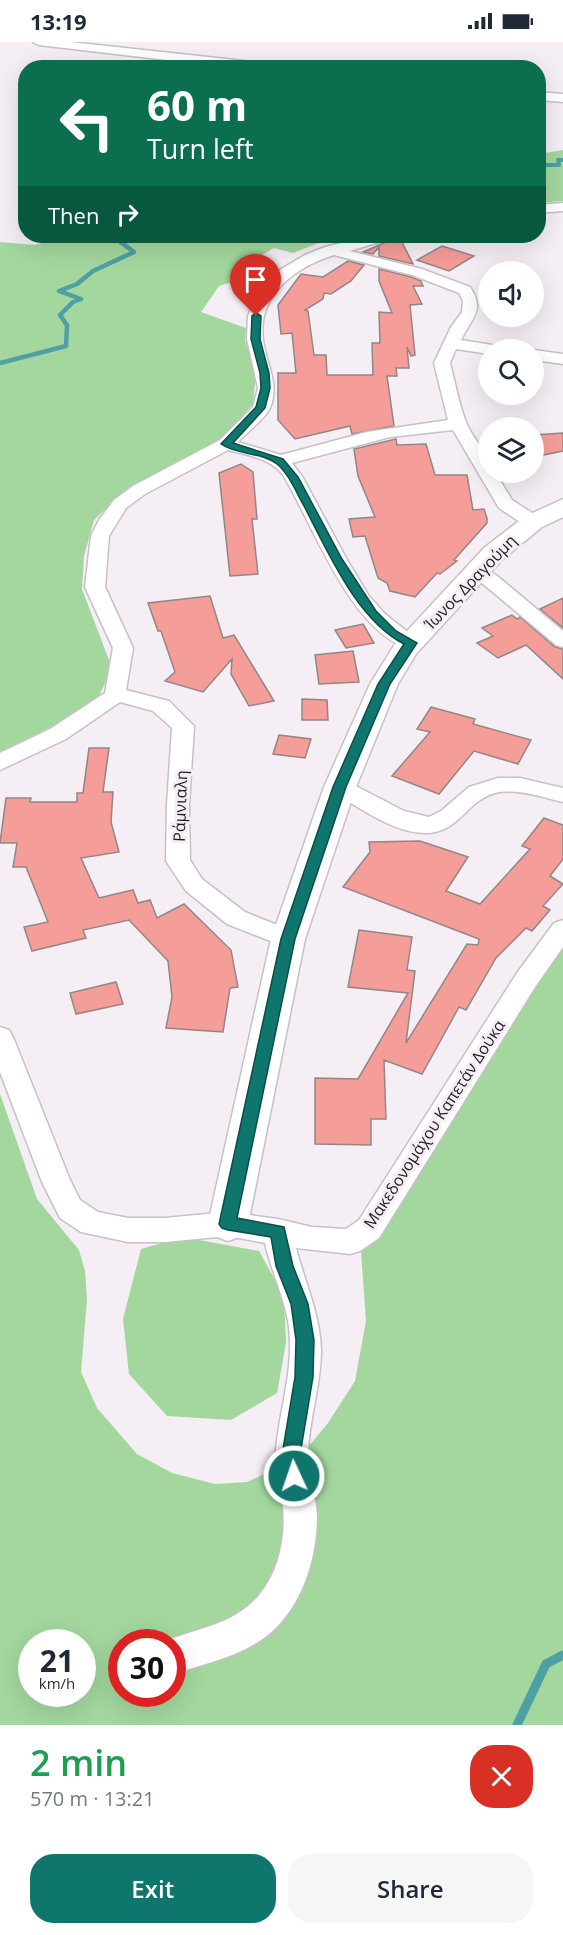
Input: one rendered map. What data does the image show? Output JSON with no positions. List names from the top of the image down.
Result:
{
  "streets": {
    "street": ["Ίωνος Δραγούμη", "Ράμνιαλη", "Μακεδονομάχου Καπετάν Δούκα"]
  },
  "crossings": [
    ["Ίωνος Δραγούμη", "Ράμνιαλη"],
    ["Ίωνος Δραγούμη", "Μακεδονομάχου Καπετάν Δούκα"]
  ],
  "page": {
    "status": "13:19",
    "turn": ["60 m", "Turn left"],
    "then": "Then",
    "speed": "21 km/h",
    "limit": "30",
    "heading": ["2 min", "570 m · 13:21"],
    "buttons": ["Exit", "Share"]
  }
}
